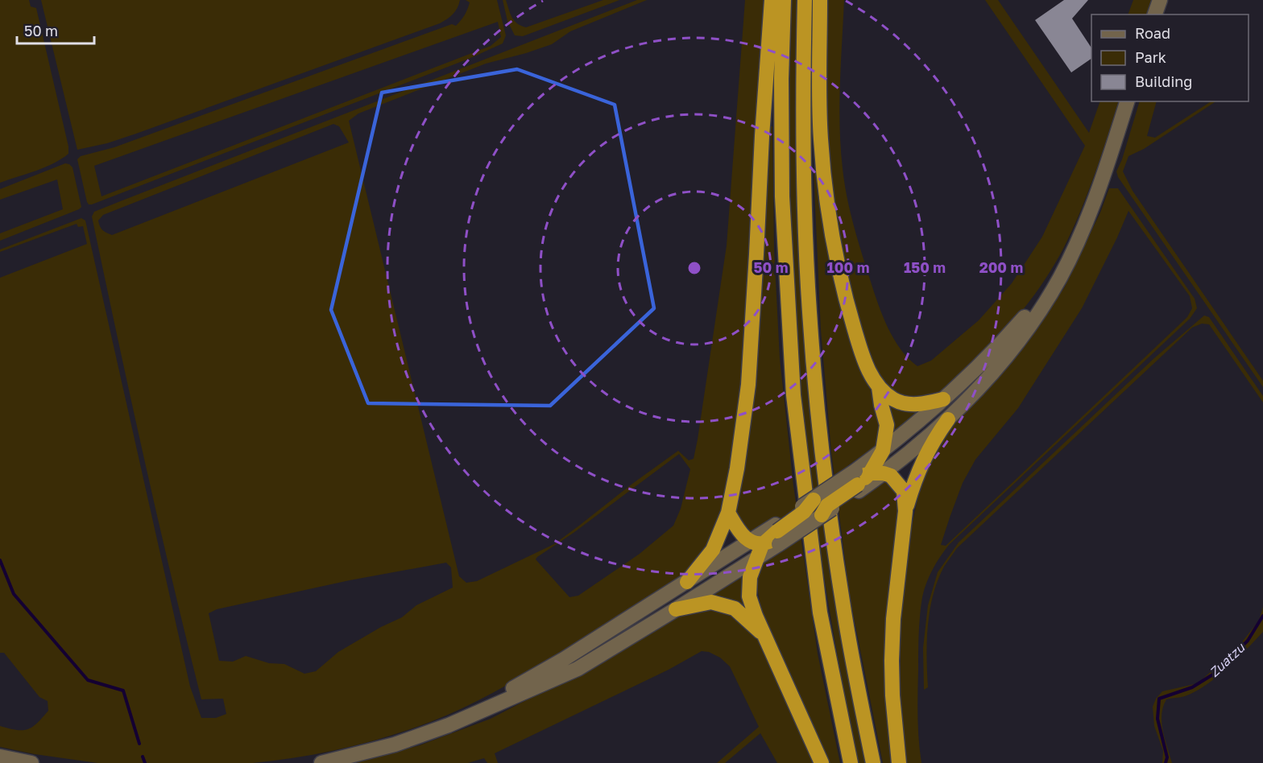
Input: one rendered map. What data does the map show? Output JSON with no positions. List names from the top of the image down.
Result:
{
  "water": ["Zuatzu"],
  "legend": ["Road", "Park", "Building"],
  "scale_bar": "50 m",
  "rings": [
    "50 m",
    "100 m",
    "150 m",
    "200 m"
  ]
}
